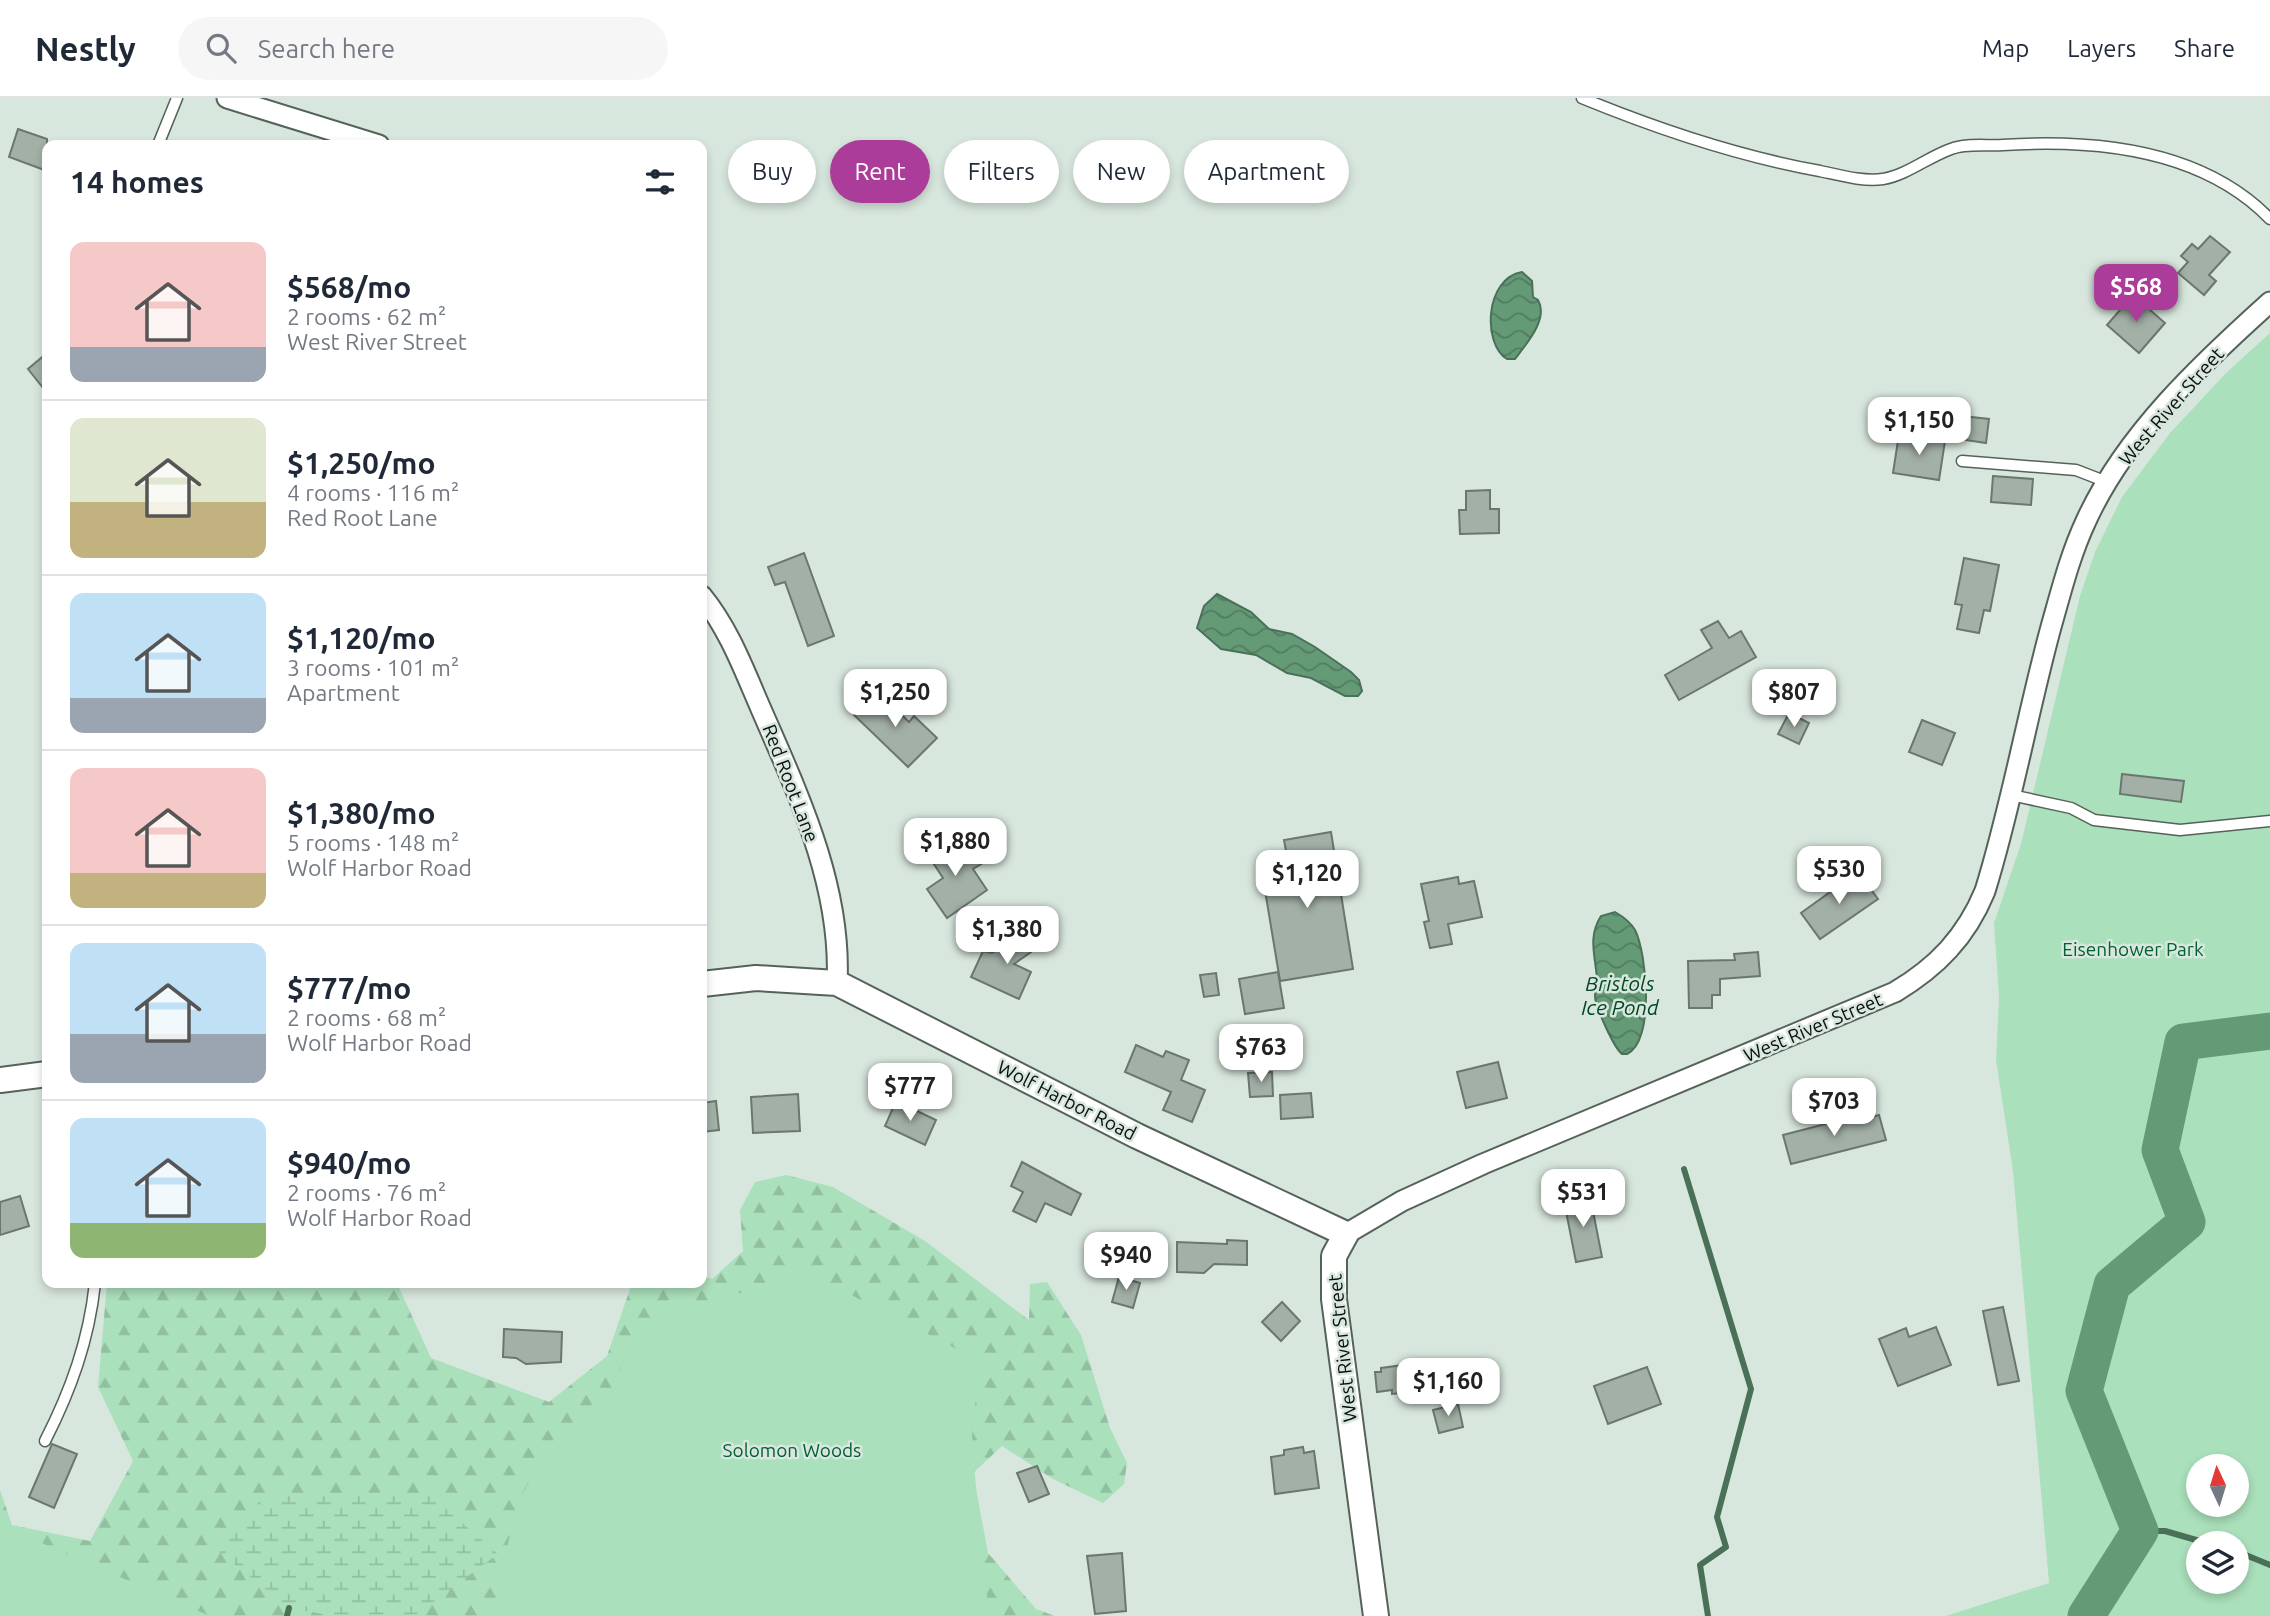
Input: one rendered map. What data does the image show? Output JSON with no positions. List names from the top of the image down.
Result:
{
  "streets": {
    "street": ["West River Street", "Red Root Lane", "Wolf Harbor Road"]
  },
  "crossings": [
    ["West River Street", "Wolf Harbor Road"],
    ["Red Root Lane", "Wolf Harbor Road"]
  ],
  "water": ["Bristols Ice Pond"],
  "parks": ["Eisenhower Park", "Solomon Woods"],
  "north": "top",
  "page": {
    "header": "Nestly",
    "search": "Search here",
    "nav": ["Map", "Layers", "Share"],
    "chip": [
      "Buy",
      "Rent",
      "Filters",
      "New",
      "Apartment"
    ],
    "heading": "14 homes",
    "list": [
      {
        "name": "$568/mo",
        "note": "2 rooms · 62 m² · West River Street"
      },
      {
        "name": "$1,250/mo",
        "note": "4 rooms · 116 m² · Red Root Lane"
      },
      {
        "name": "$1,120/mo",
        "note": "3 rooms · 101 m² · Apartment"
      },
      {
        "name": "$1,380/mo",
        "note": "5 rooms · 148 m² · Wolf Harbor Road"
      },
      {
        "name": "$777/mo",
        "note": "2 rooms · 68 m² · Wolf Harbor Road"
      },
      {
        "name": "$940/mo",
        "note": "2 rooms · 76 m² · Wolf Harbor Road"
      }
    ],
    "price": [
      "$568",
      "$1,150",
      "$1,250",
      "$807",
      "$1,880",
      "$530",
      "$1,120",
      "$1,380",
      "$763",
      "$777",
      "$703",
      "$531",
      "$940",
      "$1,160"
    ]
  }
}
